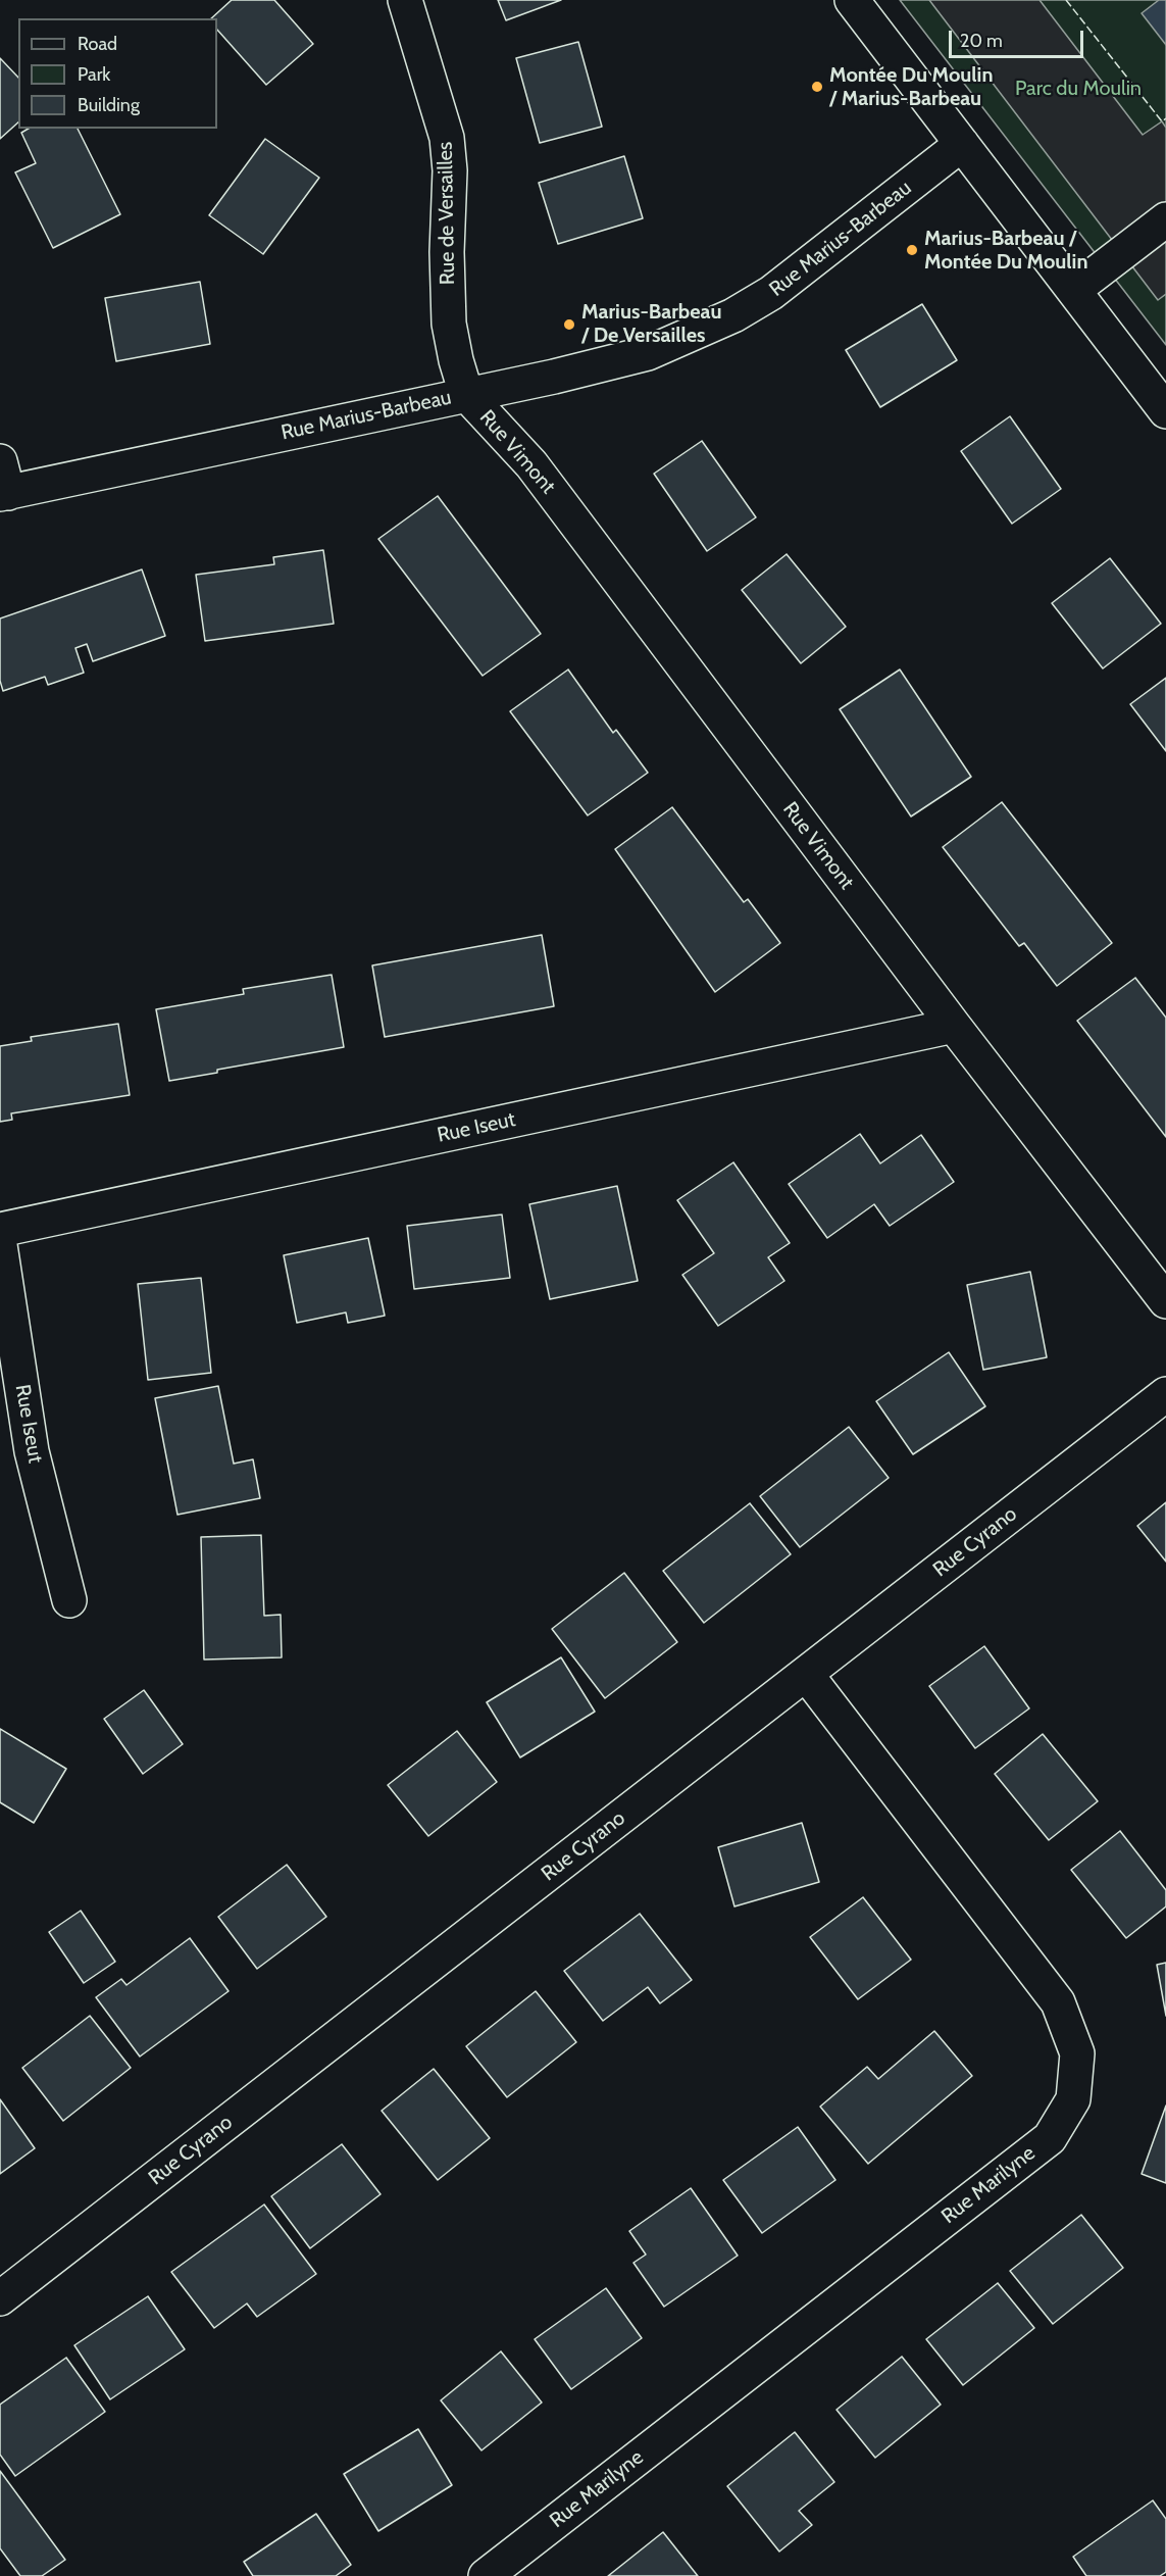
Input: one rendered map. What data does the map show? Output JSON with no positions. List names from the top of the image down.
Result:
{
  "streets": {
    "street": [
      "Rue de Versailles",
      "Rue Marius-Barbeau",
      "Rue Vimont",
      "Rue Iseut",
      "Rue Cyrano",
      "Rue Marilyne"
    ]
  },
  "crossings": [
    ["Rue de Versailles", "Rue Marius-Barbeau"],
    ["Rue de Versailles", "Rue Vimont"],
    ["Rue Marius-Barbeau", "Rue Vimont"],
    ["Rue Vimont", "Rue Iseut"],
    ["Rue Cyrano", "Rue Marilyne"]
  ],
  "parks": ["Parc du Moulin"],
  "places": ["Montée Du Moulin / Marius-Barbeau", "Marius-Barbeau / Montée Du Moulin", "Marius-Barbeau / De Versailles"],
  "legend": ["Road", "Park", "Building"],
  "scale_bar": "20 m"
}
